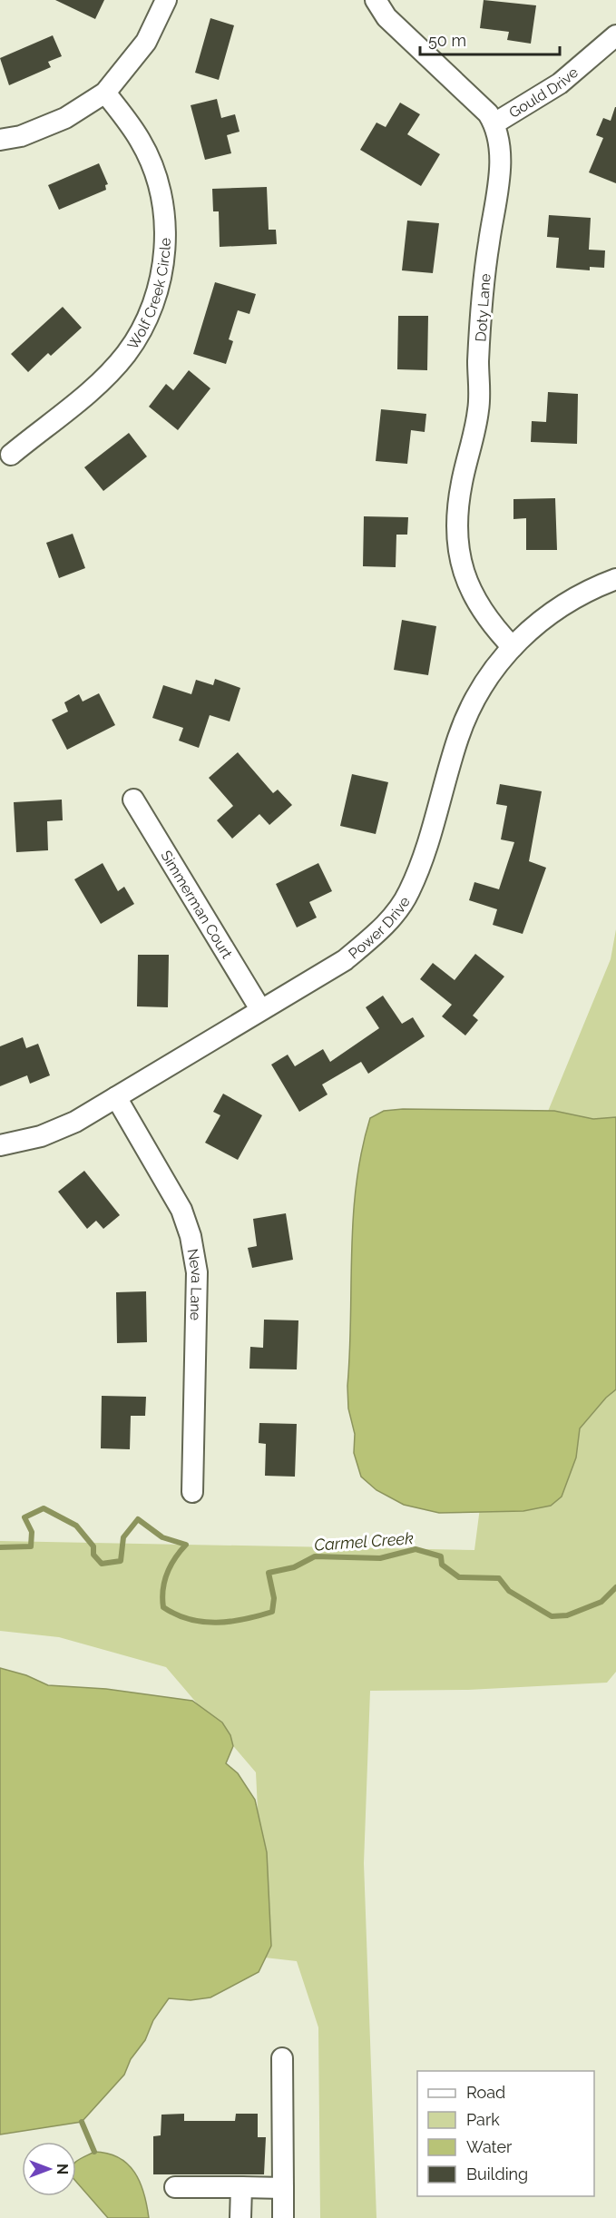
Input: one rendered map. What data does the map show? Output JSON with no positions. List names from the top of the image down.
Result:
{
  "streets": {
    "street": [
      "Gould Drive",
      "Wolf Creek Circle",
      "Doty Lane",
      "Simmerman Court",
      "Power Drive",
      "Neva Lane"
    ]
  },
  "crossings": [
    ["Gould Drive", "Doty Lane"],
    ["Doty Lane", "Power Drive"],
    ["Simmerman Court", "Power Drive"],
    ["Power Drive", "Neva Lane"]
  ],
  "water": ["Carmel Creek"],
  "legend": [
    "Road",
    "Park",
    "Water",
    "Building"
  ],
  "scale_bar": "50 m",
  "north": "right"
}
